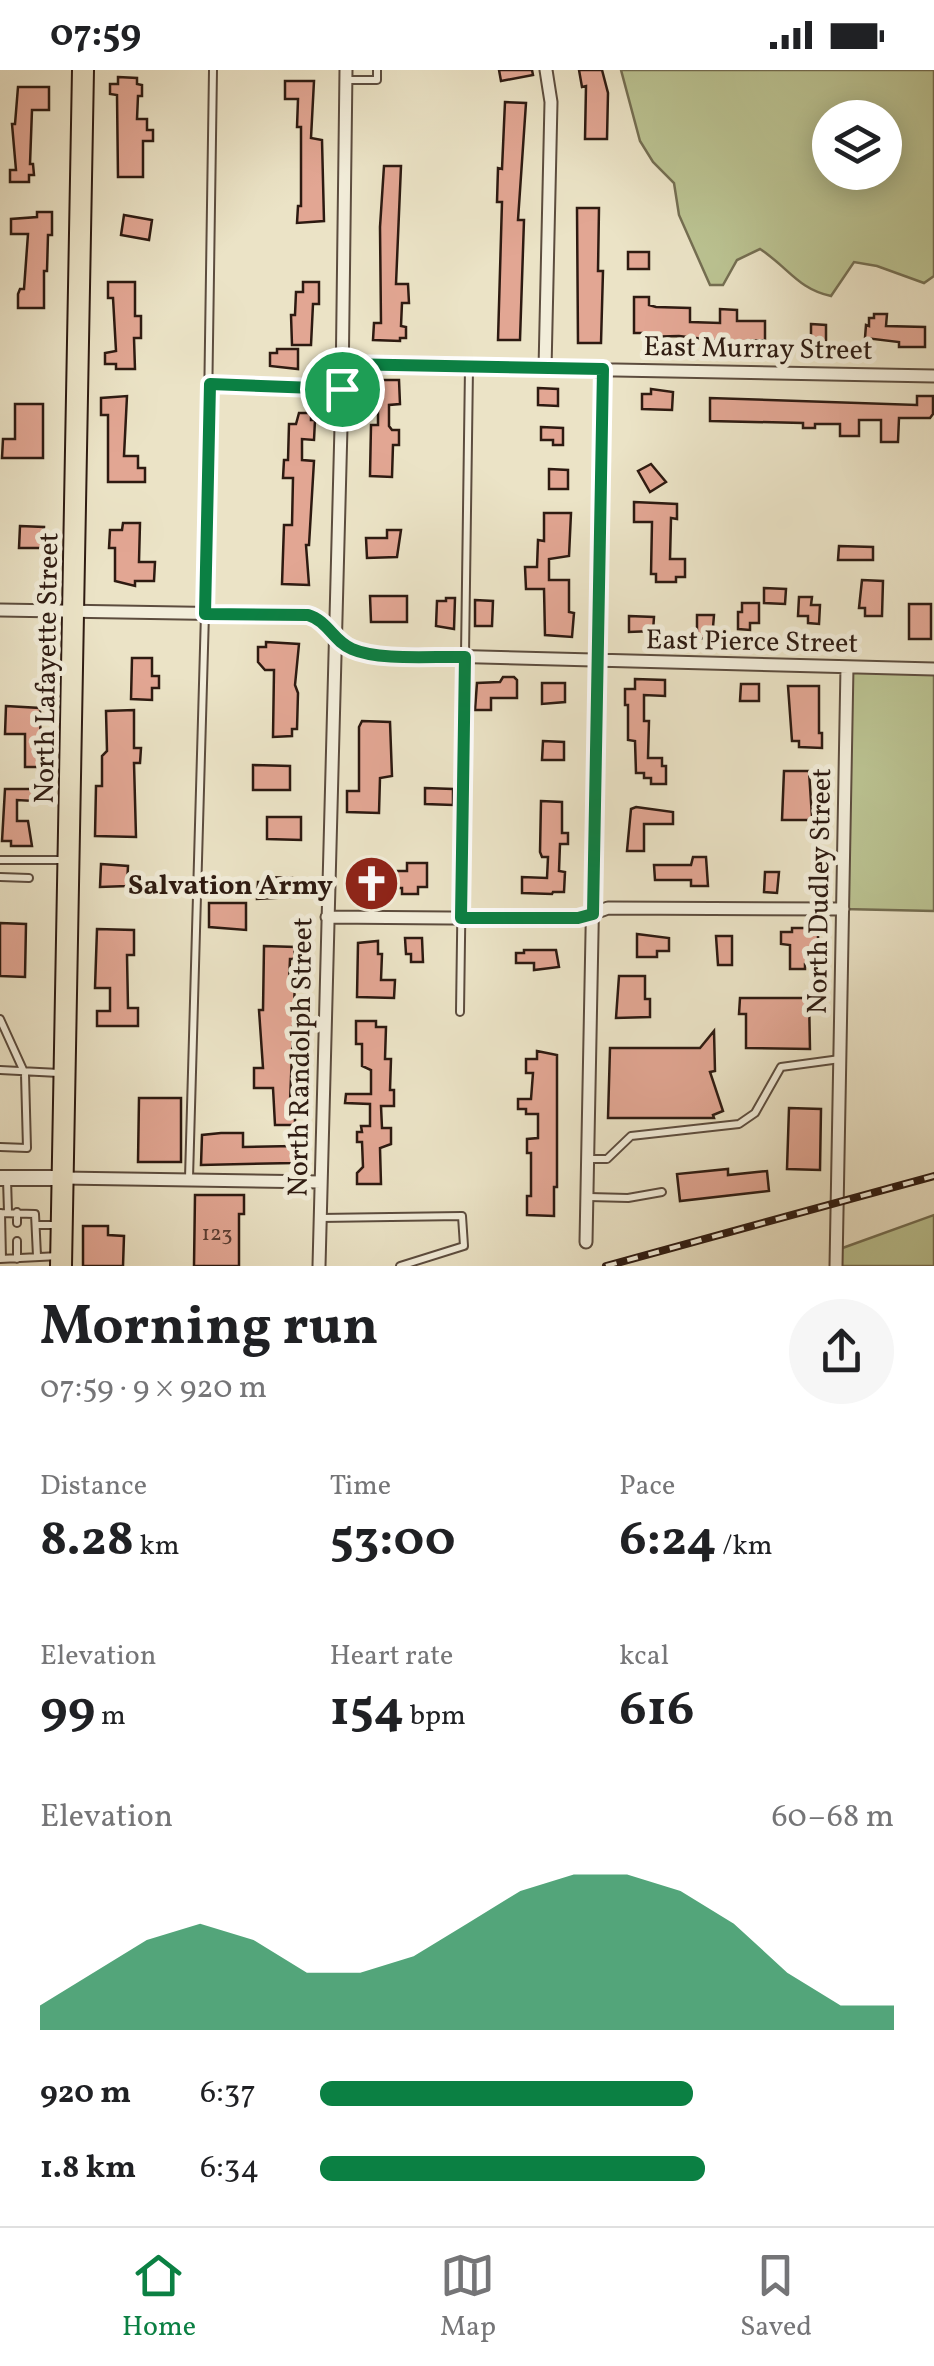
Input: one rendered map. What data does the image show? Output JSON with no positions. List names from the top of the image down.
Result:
{
  "streets": {
    "highway": ["North Lafayette Street"],
    "street": [
      "East Murray Street",
      "East Pierce Street",
      "North Dudley Street",
      "North Randolph Street"
    ]
  },
  "crossings": [
    ["East Murray Street", "North Randolph Street"],
    ["East Pierce Street", "North Lafayette Street"],
    ["East Pierce Street", "North Dudley Street"],
    ["East Pierce Street", "North Randolph Street"]
  ],
  "places": {
    "church": ["Salvation Army"]
  },
  "house_numbers": ["123"],
  "page": {
    "status": "07:59",
    "heading": ["Morning run", "07:59 · 9 × 920 m"],
    "stats": [
      ["Distance", "8.28 km"],
      ["Time", "53:00"],
      ["Pace", "6:24 /km"],
      ["Elevation", "99 m"],
      ["Heart rate", "154 bpm"],
      ["kcal", "616"]
    ],
    "chart": ["Elevation", "60–68 m"],
    "list": [
      {
        "name": "920 m",
        "note": "6:37"
      },
      {
        "name": "1.8 km",
        "note": "6:34"
      }
    ],
    "tabs": ["Home", "Map", "Saved"]
  }
}
